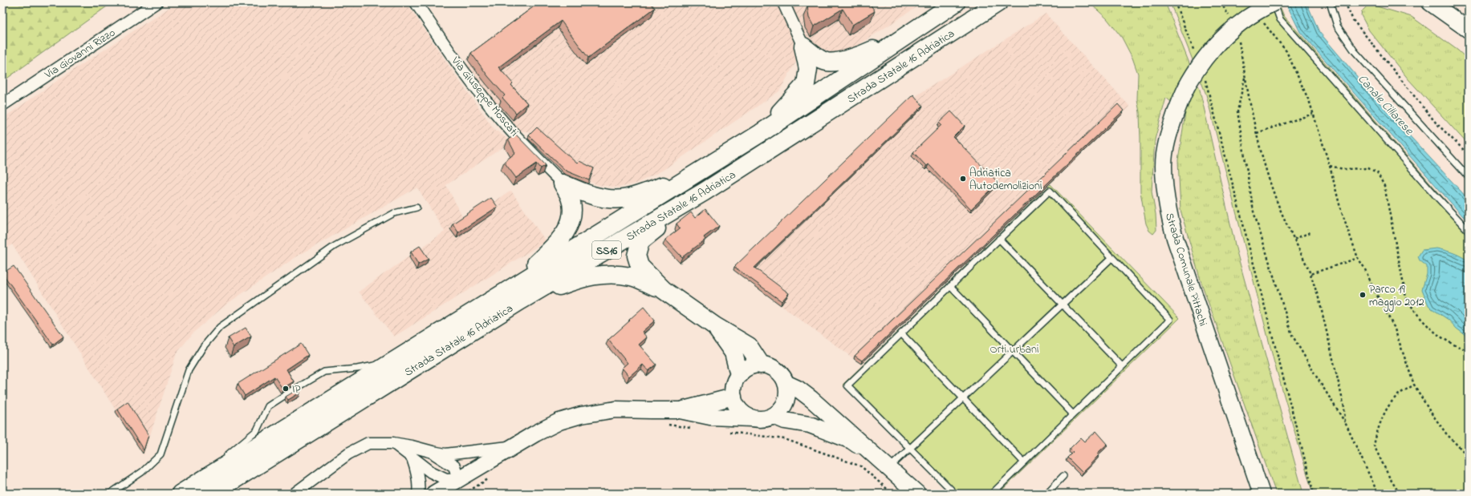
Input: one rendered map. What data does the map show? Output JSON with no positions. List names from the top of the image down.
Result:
{
  "streets": {
    "highway": ["Strada Statale 16 Adriatica", "SS16"],
    "street": ["Via Giovanni Rizzo", "Via Giuseppe Moscati", "Strada Comunale Pittachi"]
  },
  "water": ["Canale Cillarese"],
  "parks": ["Orti urbani"],
  "places": ["Adriatica Autodemolizioni", "Parco 19 maggio 2012", "IP"]
}
